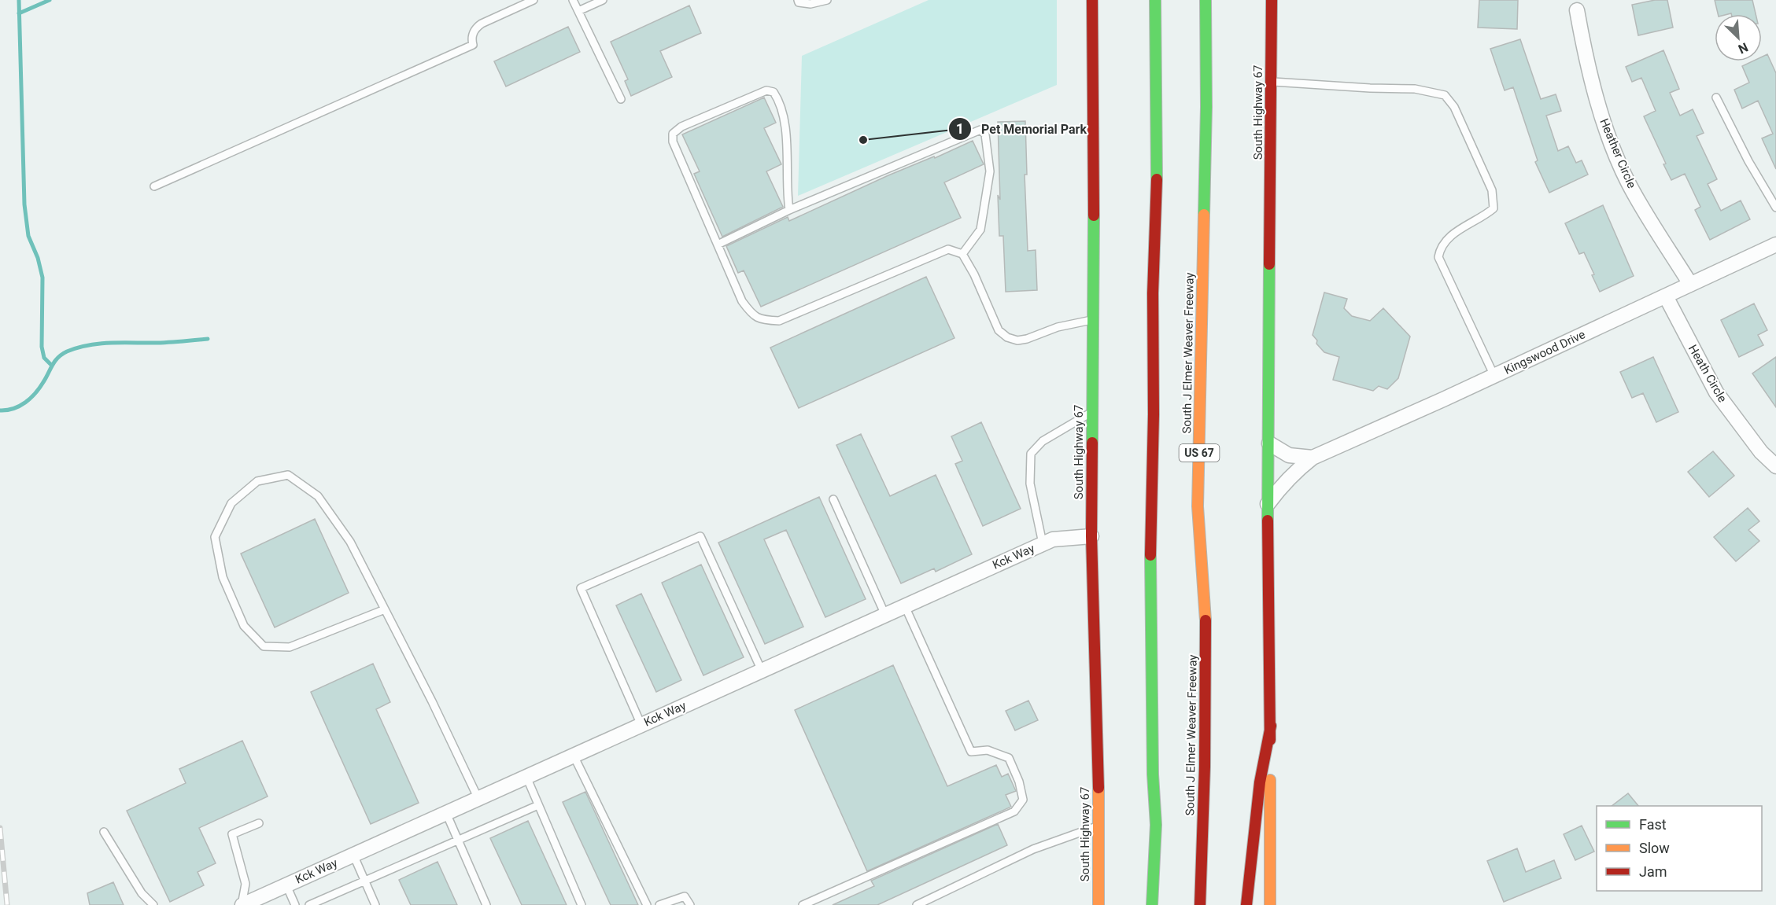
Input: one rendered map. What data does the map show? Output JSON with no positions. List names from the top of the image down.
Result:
{
  "streets": {
    "main road": ["South Highway 67", "South J Elmer Weaver Freeway", "US 67"],
    "street": [
      "Heather Circle",
      "Kingswood Drive",
      "Heath Circle",
      "Kck Way"
    ]
  },
  "crossings": [
    ["South Highway 67", "Kingswood Drive"],
    ["South Highway 67", "Kck Way"],
    ["Heather Circle", "Kingswood Drive"],
    ["Kingswood Drive", "Heath Circle"]
  ],
  "places": ["Pet Memorial Park"],
  "legend": ["Fast", "Slow", "Jam"],
  "north": "bottom right"
}
